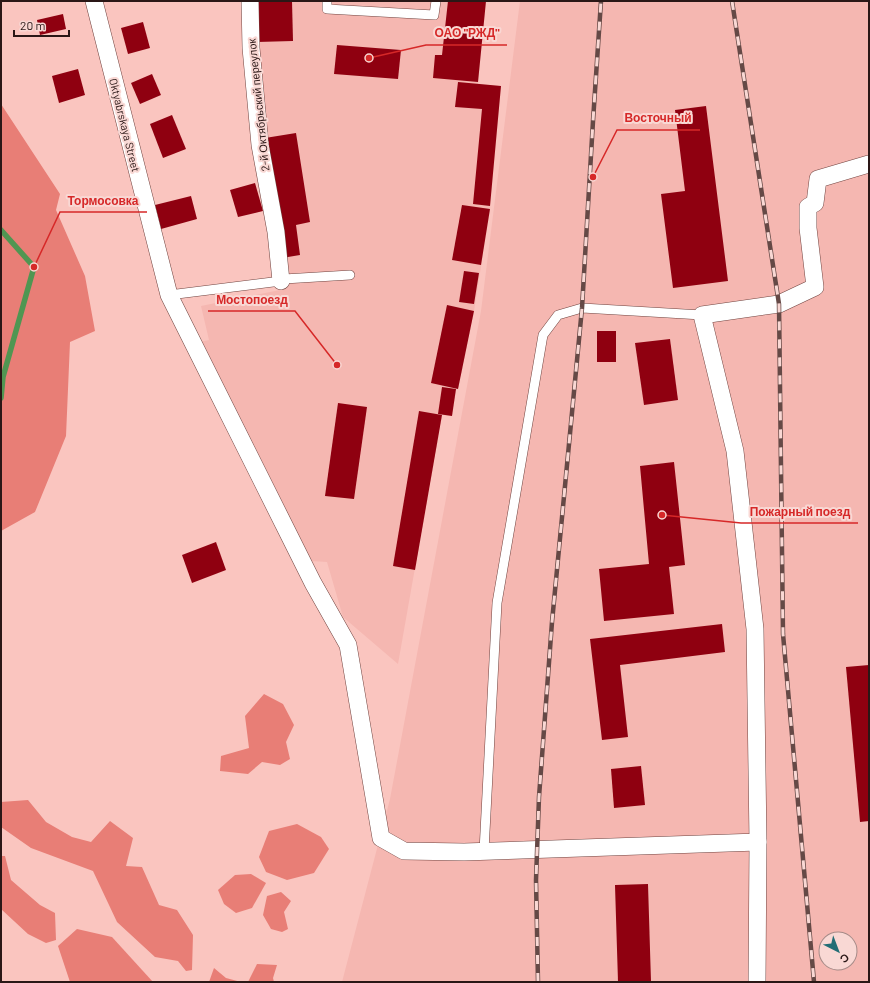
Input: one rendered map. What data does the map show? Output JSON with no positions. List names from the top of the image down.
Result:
{
  "streets": {
    "street": ["2-й Октябрьский переулок", "Oktyabrskaya Street"]
  },
  "places": [
    "ОАО \"РЖД\"",
    "Восточный",
    "Тормосовка",
    "Мостопоезд",
    "Пожарный поезд"
  ],
  "scale_bar": "20 m",
  "north": "bottom right"
}
